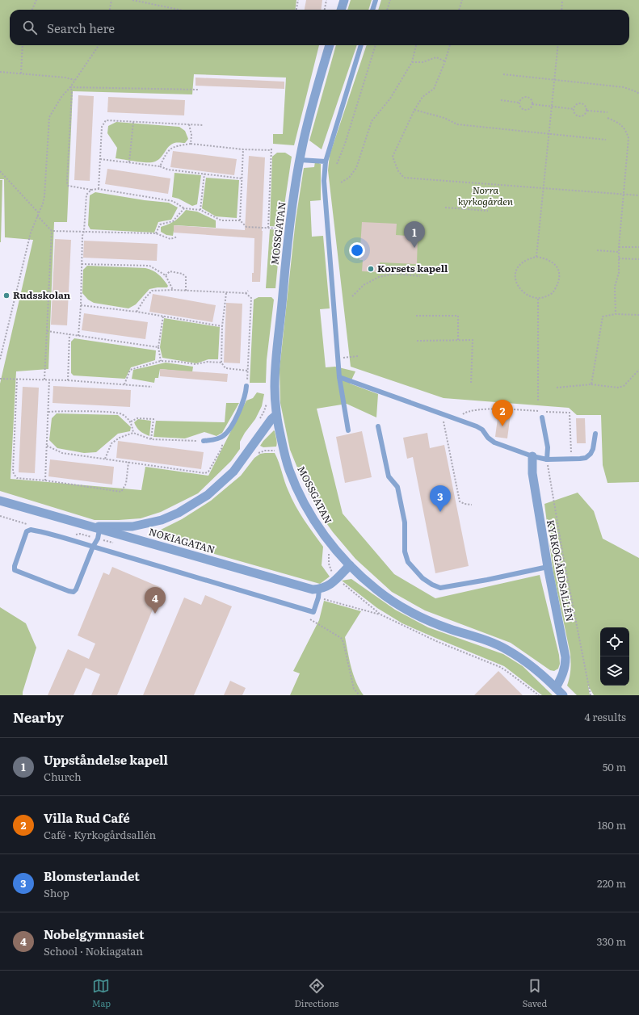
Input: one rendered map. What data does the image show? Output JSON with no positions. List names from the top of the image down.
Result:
{
  "streets": {
    "street": ["MOSSGATAN", "NOKIAGATAN", "KYRKOGÅRDSALLÉN"]
  },
  "crossings": [
    ["MOSSGATAN", "KYRKOGÅRDSALLÉN"]
  ],
  "parks": ["Norra kyrkogården"],
  "places": ["Korsets kapell", "Rudsskolan"],
  "page": {
    "search": "Search here",
    "pins": [
      "1",
      "2",
      "3",
      "4"
    ],
    "heading": ["Nearby", "4 results"],
    "list": [
      {
        "mark": "1",
        "name": "Uppståndelse kapell",
        "note": "Church",
        "value": "50 m"
      },
      {
        "mark": "2",
        "name": "Villa Rud Café",
        "note": "Café · Kyrkogårdsallén",
        "value": "180 m"
      },
      {
        "mark": "3",
        "name": "Blomsterlandet",
        "note": "Shop",
        "value": "220 m"
      },
      {
        "mark": "4",
        "name": "Nobelgymnasiet",
        "note": "School · Nokiagatan",
        "value": "330 m"
      }
    ],
    "nav": ["Map", "Directions", "Saved"]
  }
}
